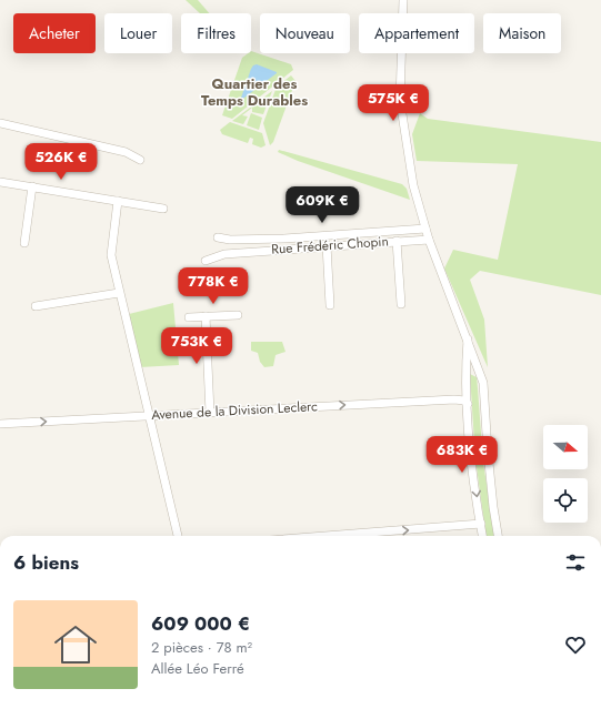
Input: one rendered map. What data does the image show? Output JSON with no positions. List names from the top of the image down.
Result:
{
  "streets": {
    "street": ["Rue Frédéric Chopin", "Avenue de la Division Leclerc"]
  },
  "one_way": ["Avenue de la Division Leclerc"],
  "districts": ["Quartier des Temps Durables"],
  "north": "right",
  "page": {
    "chip": [
      "Acheter",
      "Louer",
      "Filtres",
      "Nouveau",
      "Appartement",
      "Maison"
    ],
    "price": [
      "575K €",
      "526K €",
      "609K €",
      "778K €",
      "753K €",
      "683K €"
    ],
    "heading": "6 biens",
    "list": [
      {
        "name": "609 000 €",
        "note": "2 pièces · 78 m² · Allée Léo Ferré"
      }
    ]
  }
}
